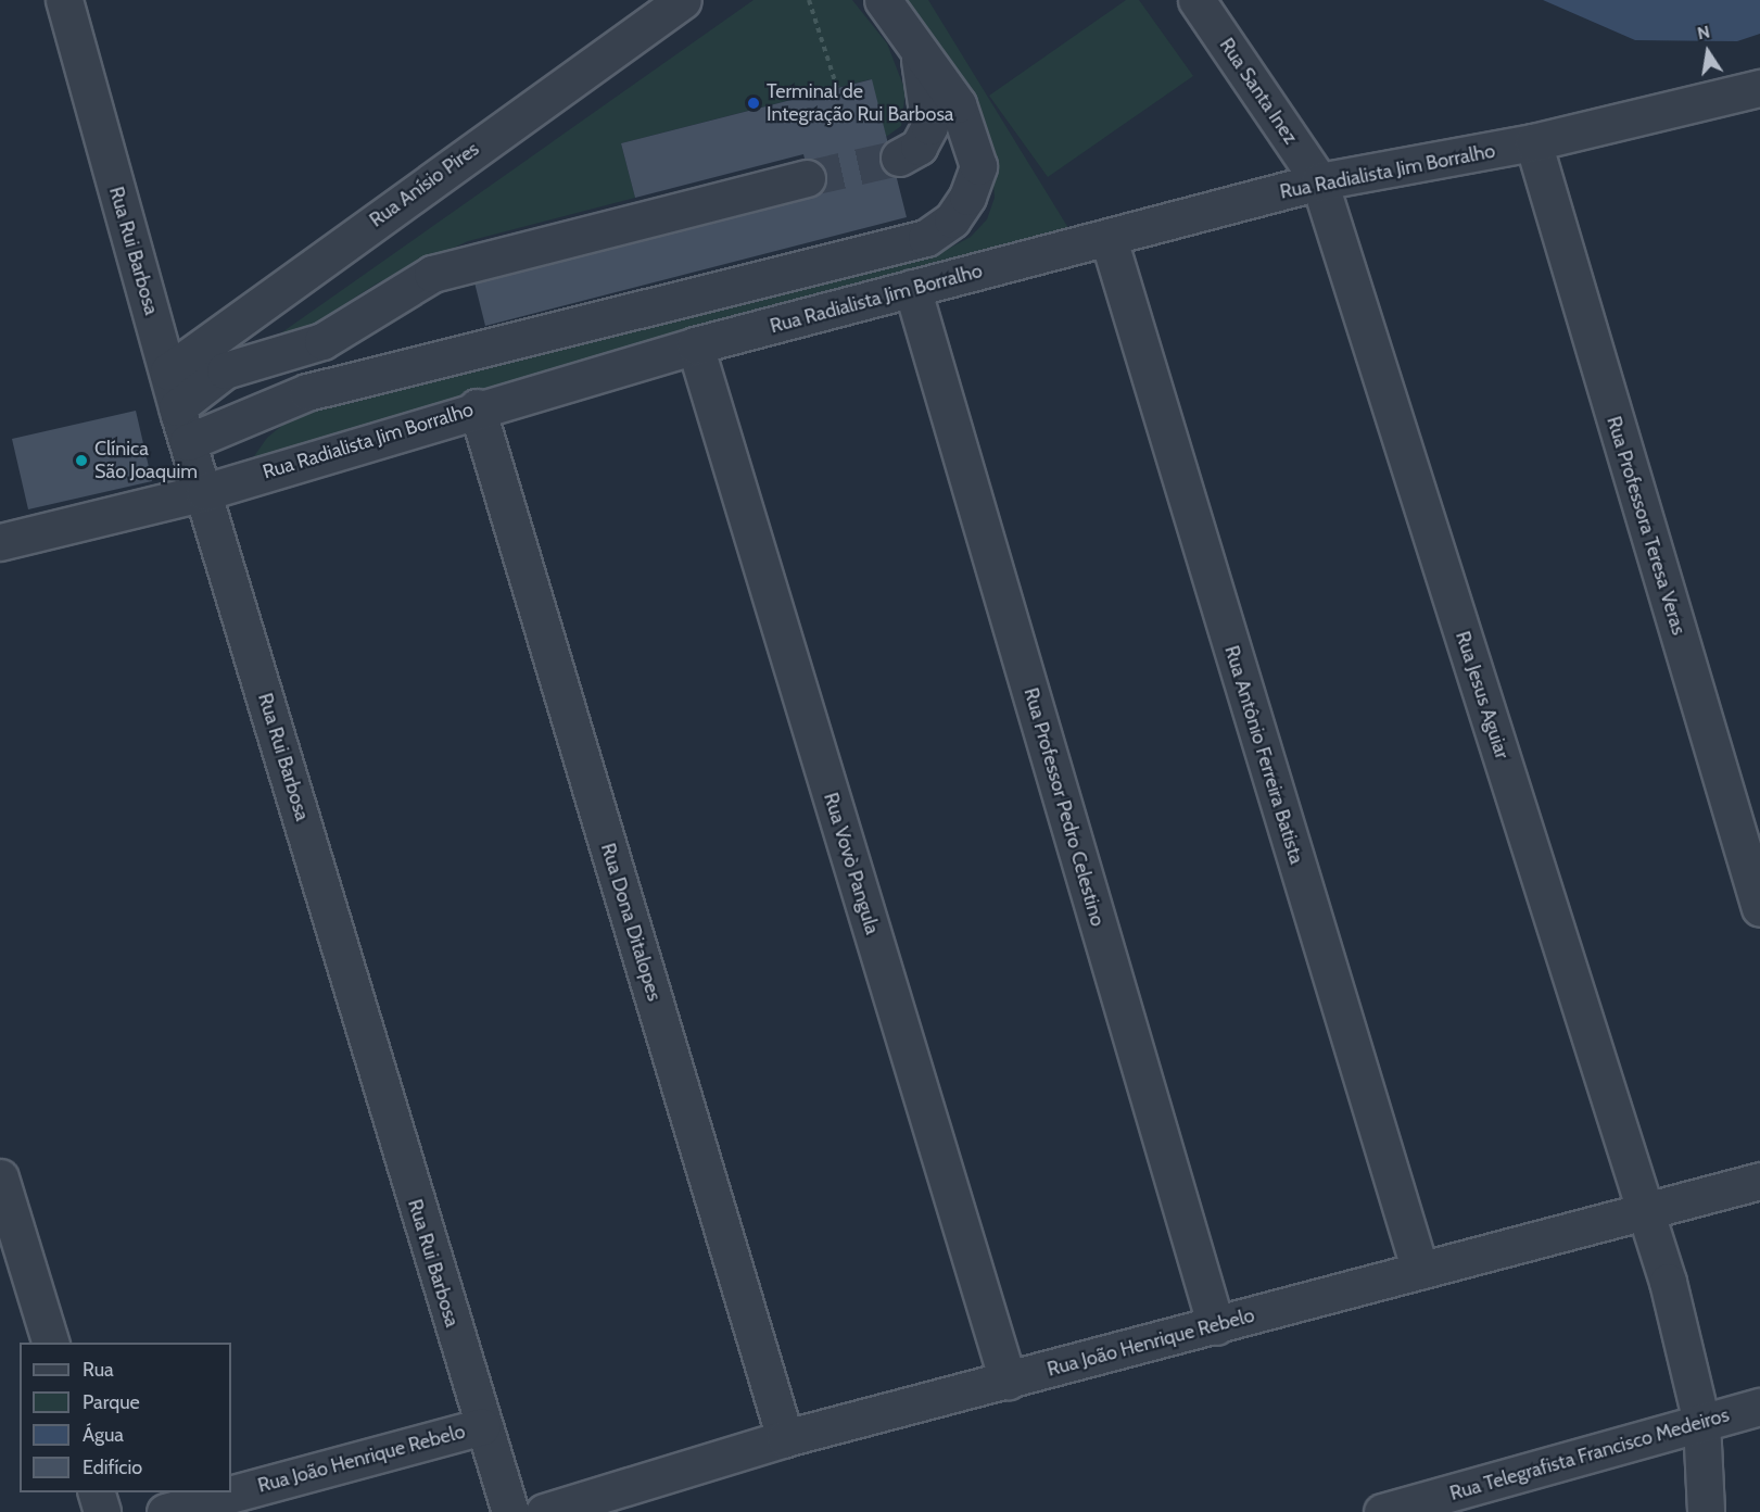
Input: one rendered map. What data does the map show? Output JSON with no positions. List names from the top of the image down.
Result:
{
  "streets": {
    "street": [
      "Rua Santa Inez",
      "Rua Radialista Jim Borralho",
      "Rua Anísio Pires",
      "Rua Rui Barbosa",
      "Rua Professora Teresa Veras",
      "Rua Jesus Aguiar",
      "Rua Antônio Ferreira Batista",
      "Rua Professor Pedro Celestino",
      "Rua Vovò Pangula",
      "Rua Dona Ditalopes",
      "Rua João Henrique Rebelo",
      "Rua Telegrafista Francisco Medeiros"
    ]
  },
  "crossings": [
    ["Rua Santa Inez", "Rua Radialista Jim Borralho"],
    ["Rua Santa Inez", "Rua Jesus Aguiar"],
    ["Rua Radialista Jim Borralho", "Rua Rui Barbosa"],
    ["Rua Radialista Jim Borralho", "Rua Professora Teresa Veras"],
    ["Rua Radialista Jim Borralho", "Rua Jesus Aguiar"],
    ["Rua Radialista Jim Borralho", "Rua Antônio Ferreira Batista"],
    ["Rua Radialista Jim Borralho", "Rua Professor Pedro Celestino"],
    ["Rua Radialista Jim Borralho", "Rua Vovò Pangula"],
    ["Rua Radialista Jim Borralho", "Rua Dona Ditalopes"],
    ["Rua Anísio Pires", "Rua Rui Barbosa"],
    ["Rua Rui Barbosa", "Rua João Henrique Rebelo"],
    ["Rua Jesus Aguiar", "Rua João Henrique Rebelo"],
    ["Rua Jesus Aguiar", "Rua Telegrafista Francisco Medeiros"],
    ["Rua Antônio Ferreira Batista", "Rua João Henrique Rebelo"],
    ["Rua Professor Pedro Celestino", "Rua João Henrique Rebelo"],
    ["Rua Vovò Pangula", "Rua João Henrique Rebelo"],
    ["Rua Dona Ditalopes", "Rua João Henrique Rebelo"]
  ],
  "places": ["Terminal de Integração Rui Barbosa", "Clínica São Joaquim"],
  "legend": [
    "Rua",
    "Parque",
    "Água",
    "Edifício"
  ],
  "north": "top"
}
